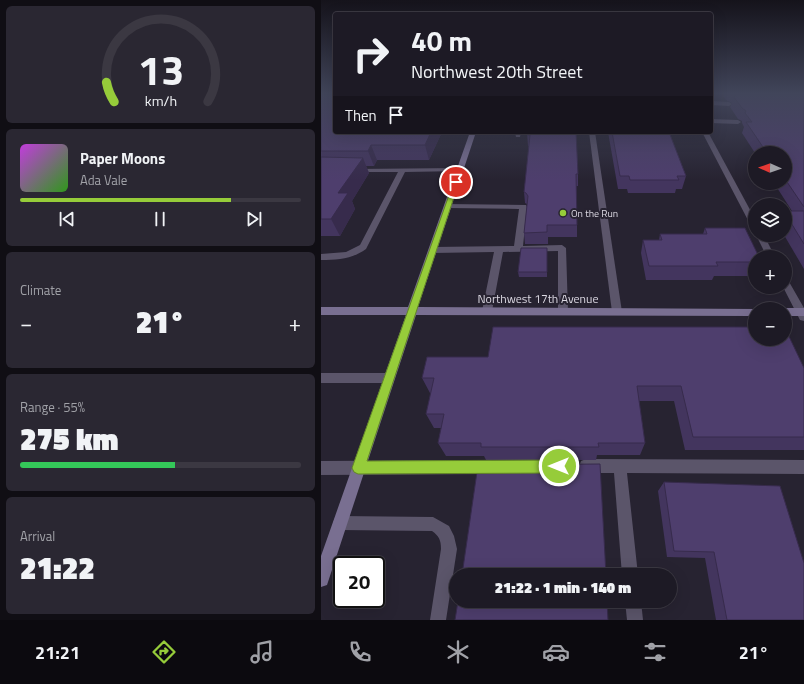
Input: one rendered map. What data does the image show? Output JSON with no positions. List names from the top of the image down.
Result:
{
  "streets": {
    "main road": ["Northwest 17th Avenue"]
  },
  "places": ["On the Run"],
  "north": "left",
  "page": {
    "turn": ["40 m", "Northwest 20th Street"],
    "then": "Then",
    "song": ["Paper Moons", "Ada Vale"],
    "map_buttons": ["+", "−"],
    "tile": [
      "Climate",
      ["Range · 55%", "275 km"],
      ["Arrival", "21:22"]
    ],
    "heat": ["−", "21°", "+"],
    "limit": "20",
    "trip": "21:22 · 1 min · 140 m",
    "tabs": ["21:21", "21°"],
    "gauge": ["13", "km/h"]
  }
}
